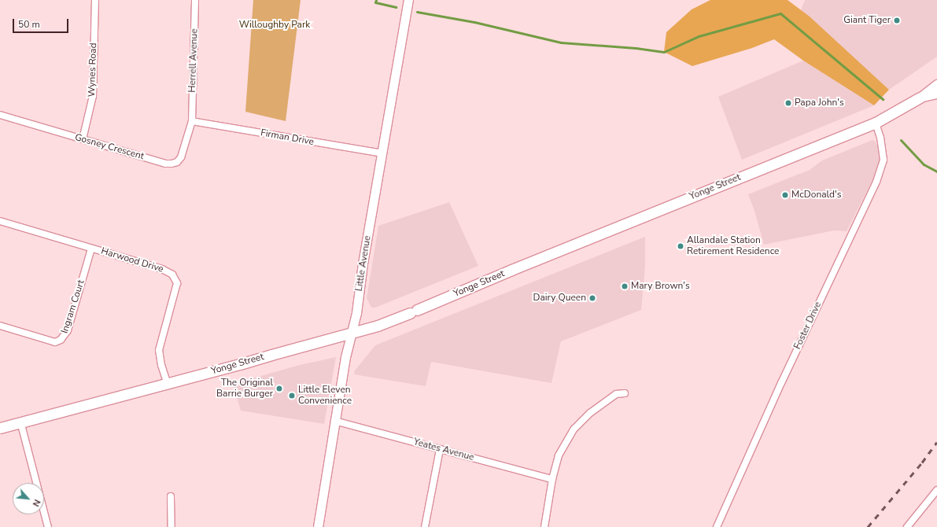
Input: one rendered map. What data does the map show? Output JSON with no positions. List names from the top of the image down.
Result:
{
  "streets": {
    "main road": ["Yonge Street"],
    "street": [
      "Herrell Avenue",
      "Wynes Road",
      "Firman Drive",
      "Gosney Crescent",
      "Harwood Drive",
      "Little Avenue",
      "Ingram Court",
      "Foster Drive",
      "Yeates Avenue"
    ]
  },
  "crossings": [
    ["Herrell Avenue", "Firman Drive"],
    ["Herrell Avenue", "Gosney Crescent"],
    ["Wynes Road", "Gosney Crescent"],
    ["Firman Drive", "Gosney Crescent"],
    ["Firman Drive", "Little Avenue"],
    ["Yonge Street", "Harwood Drive"],
    ["Yonge Street", "Little Avenue"],
    ["Yonge Street", "Foster Drive"],
    ["Harwood Drive", "Ingram Court"],
    ["Little Avenue", "Yeates Avenue"]
  ],
  "parks": ["Willoughby Park"],
  "places": [
    "Giant Tiger",
    "Papa John's",
    "McDonald's",
    "Allandale Station Retirement Residence",
    "Mary Brown's",
    "Dairy Queen",
    "The Original Barrie Burger",
    "Little Eleven Convenience"
  ],
  "scale_bar": "50 m",
  "north": "bottom right"
}
